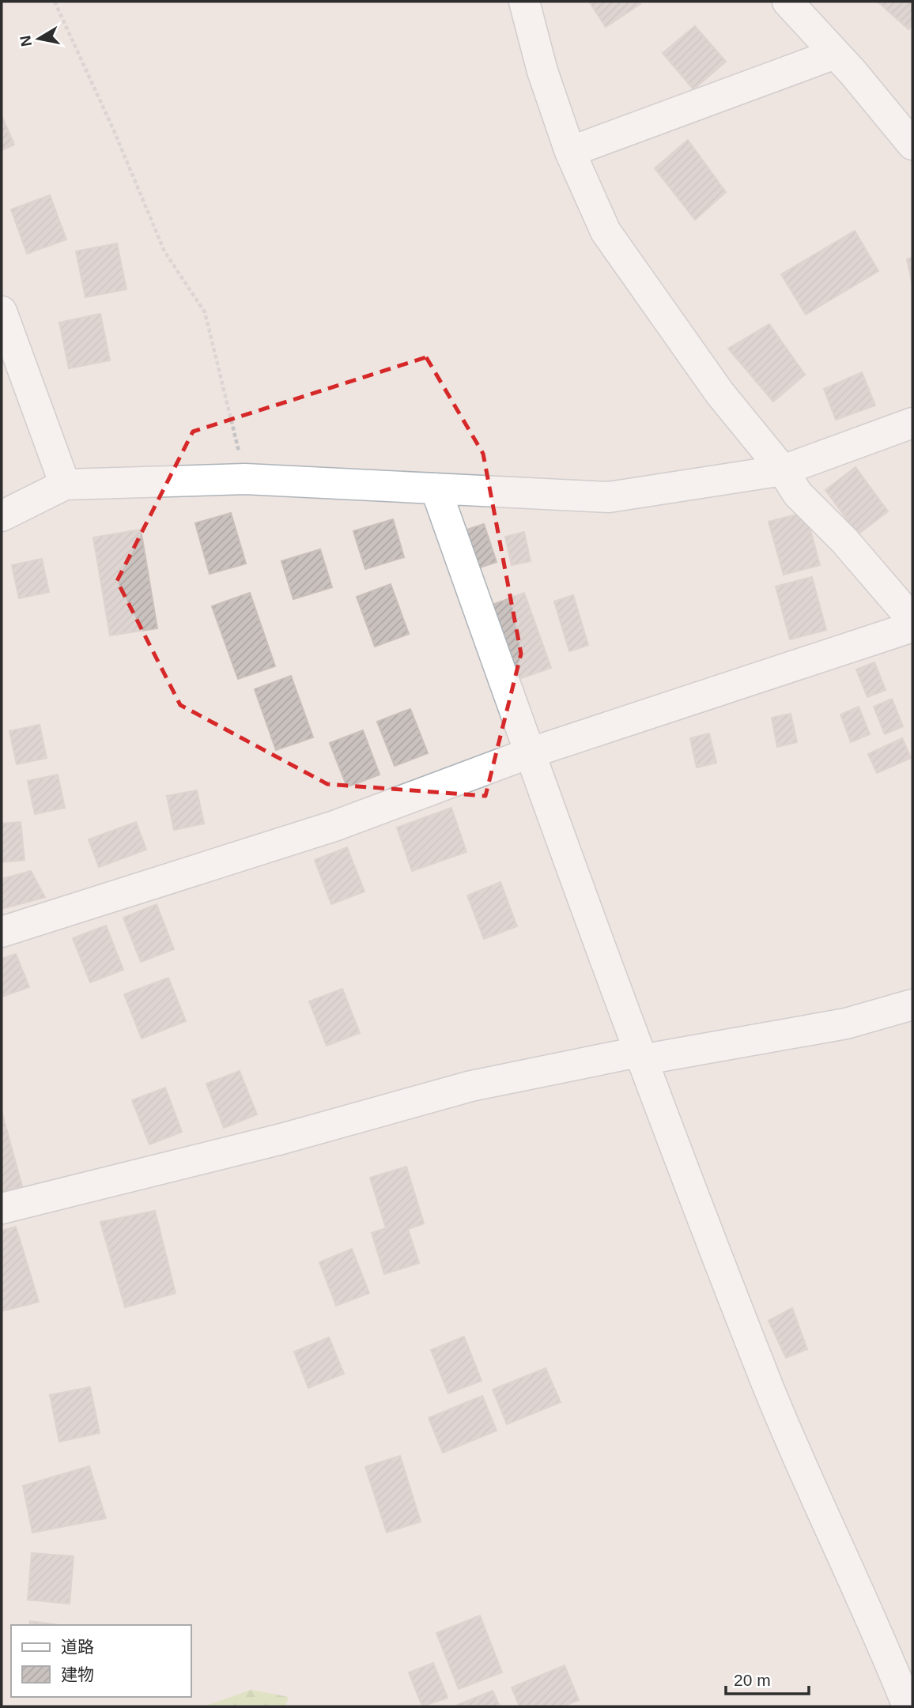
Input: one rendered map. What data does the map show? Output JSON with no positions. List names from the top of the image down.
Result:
{
  "legend": ["道路", "建物"],
  "scale_bar": "20 m",
  "north": "left"
}
